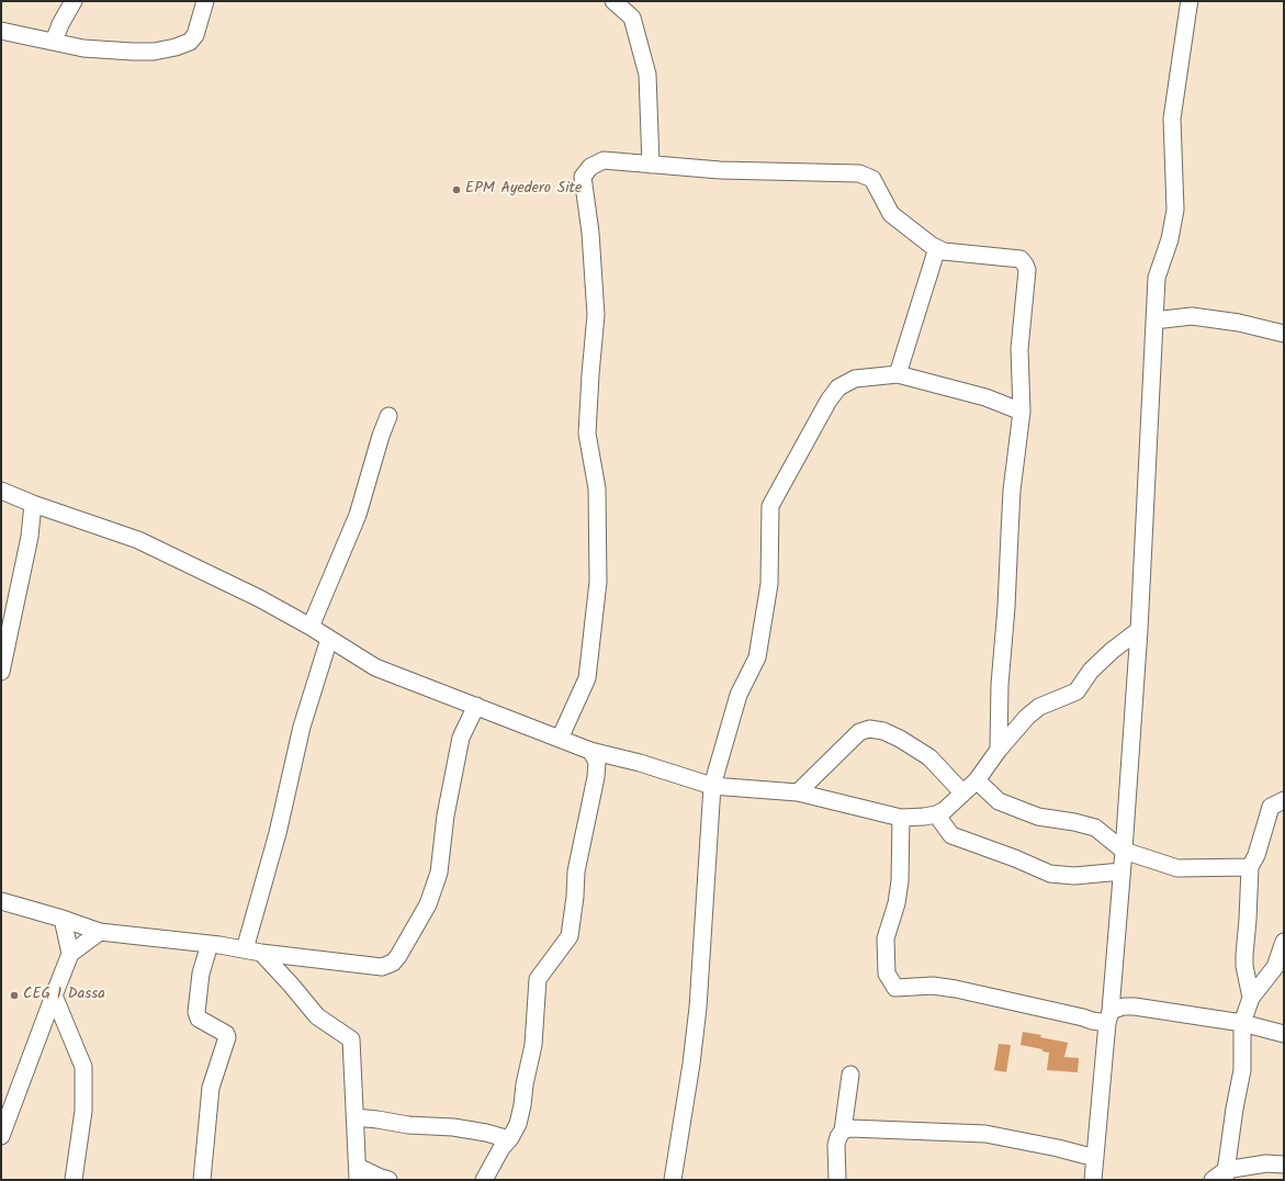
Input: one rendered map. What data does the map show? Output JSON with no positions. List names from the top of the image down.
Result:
{
  "places": ["EPM Ayedero Site", "CEG 1 Dassa"]
}
